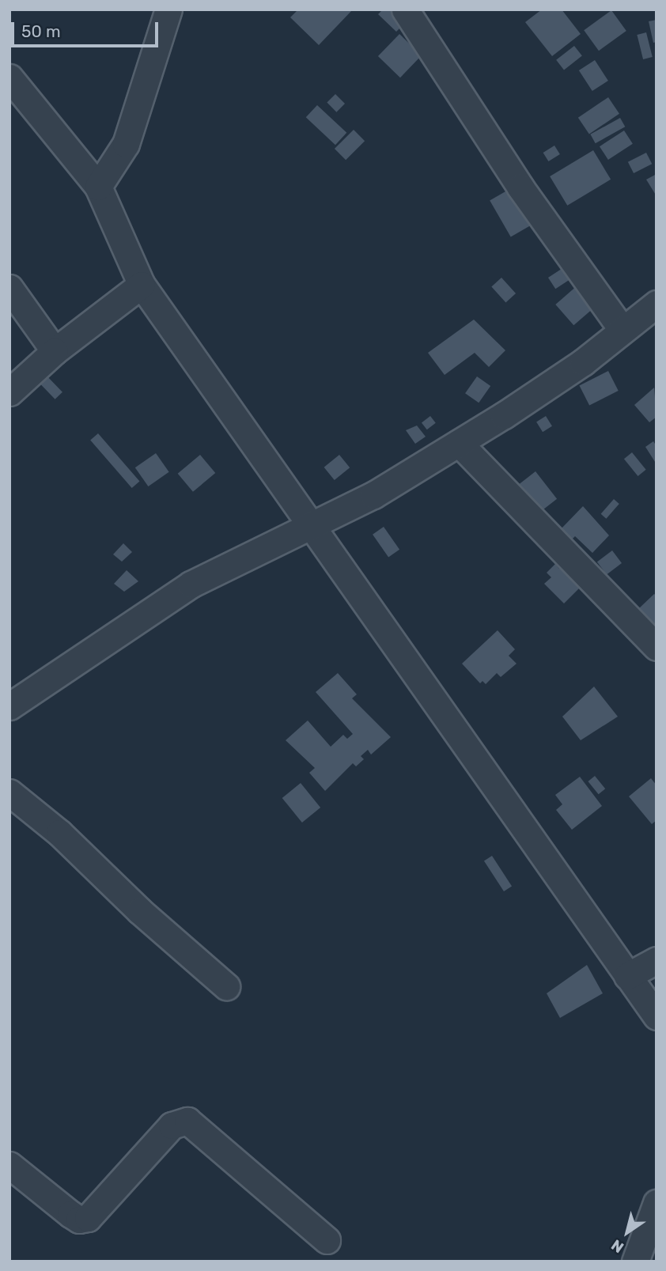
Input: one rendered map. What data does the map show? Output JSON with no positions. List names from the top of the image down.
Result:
{
  "scale_bar": "50 m",
  "north": "bottom left"
}
